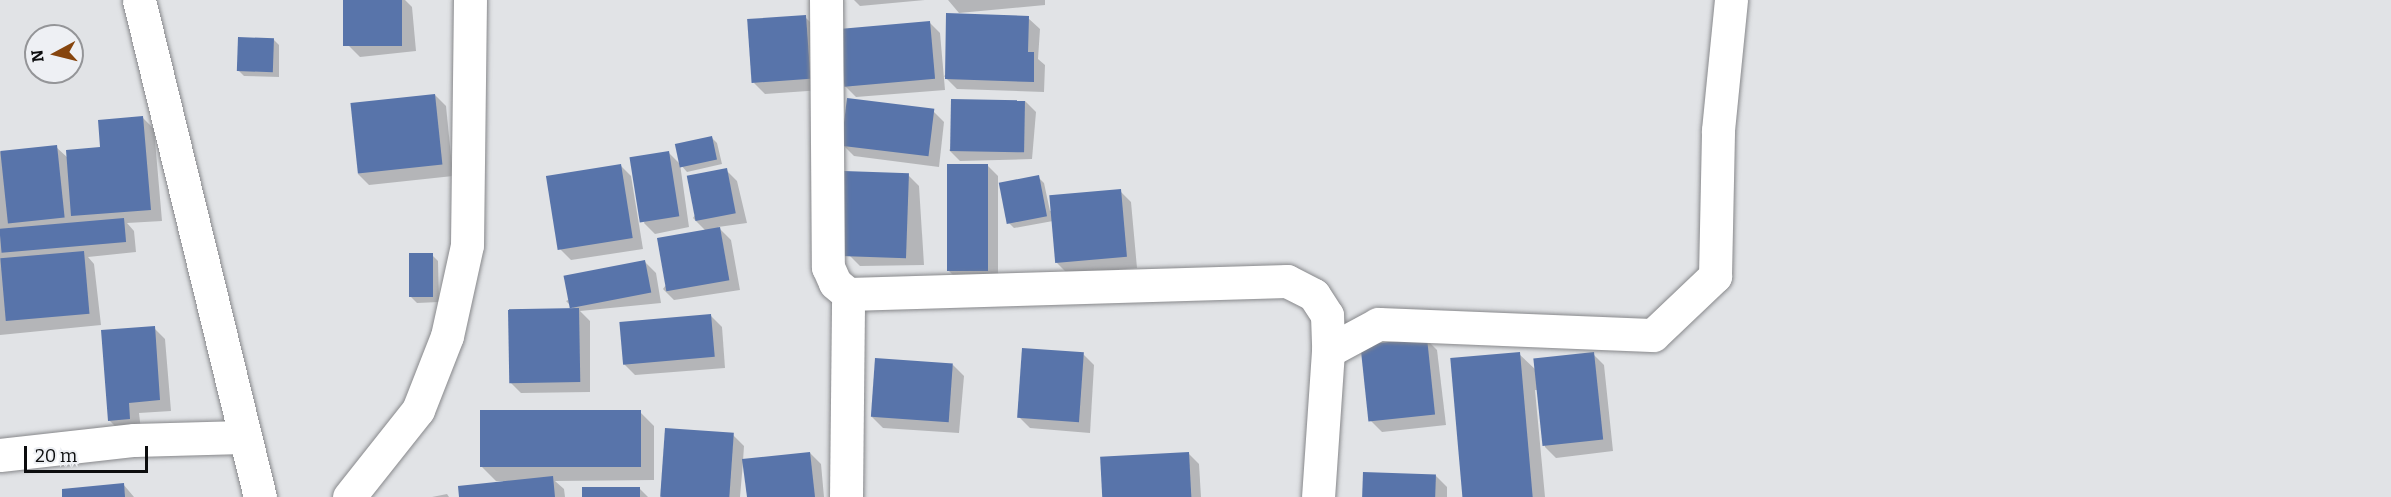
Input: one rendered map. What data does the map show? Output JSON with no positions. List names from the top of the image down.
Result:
{
  "scale_bar": "20 m",
  "north": "left"
}
